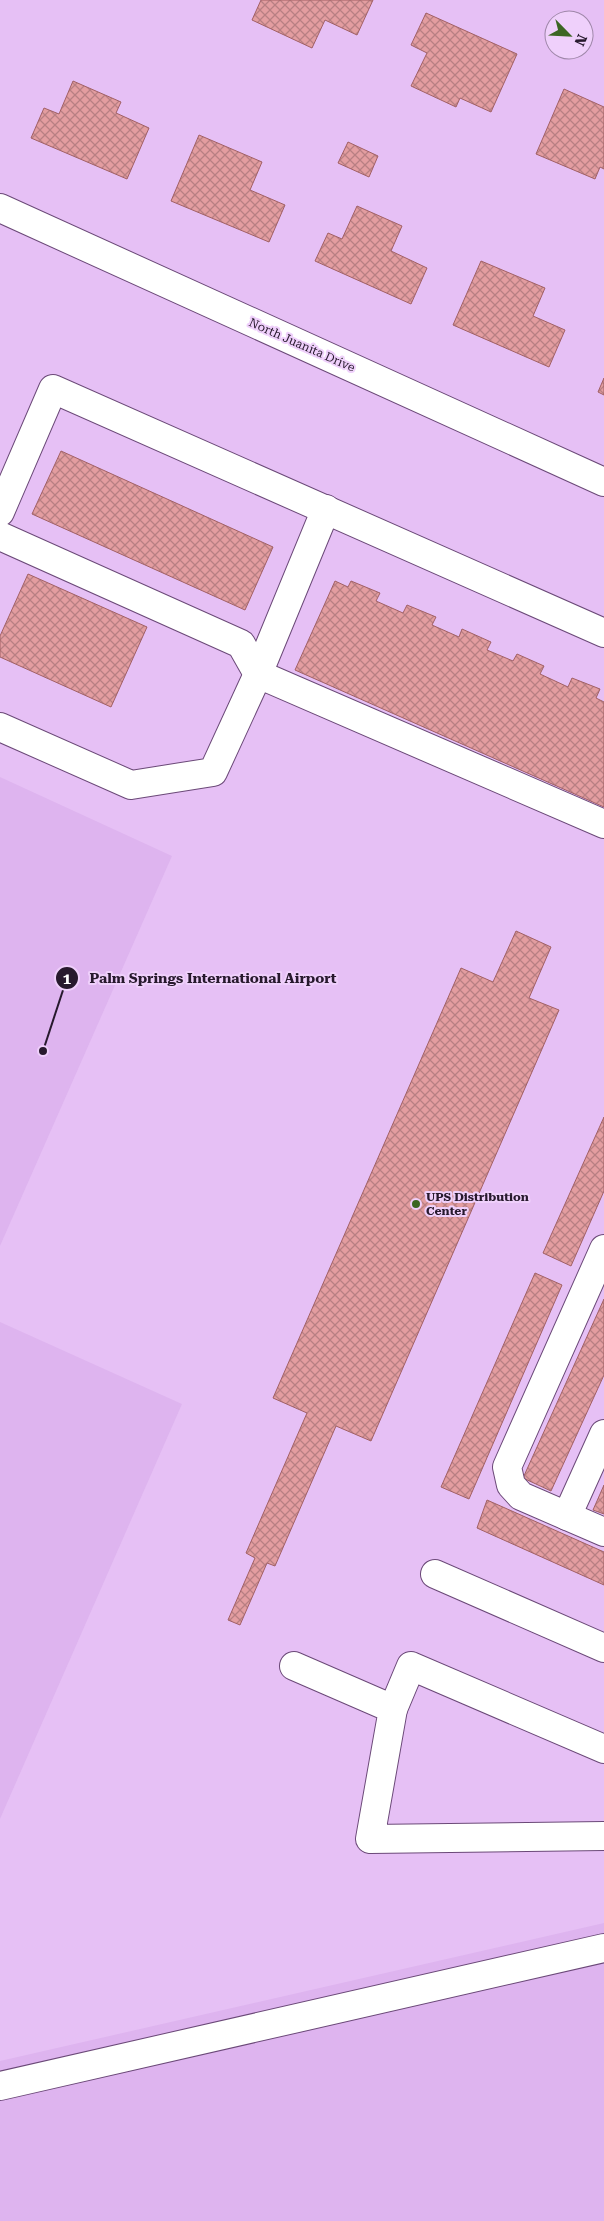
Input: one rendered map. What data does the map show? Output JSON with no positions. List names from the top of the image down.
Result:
{
  "streets": {
    "street": ["North Juanita Drive"]
  },
  "places": ["Palm Springs International Airport", "UPS Distribution Center"],
  "north": "bottom right"
}
